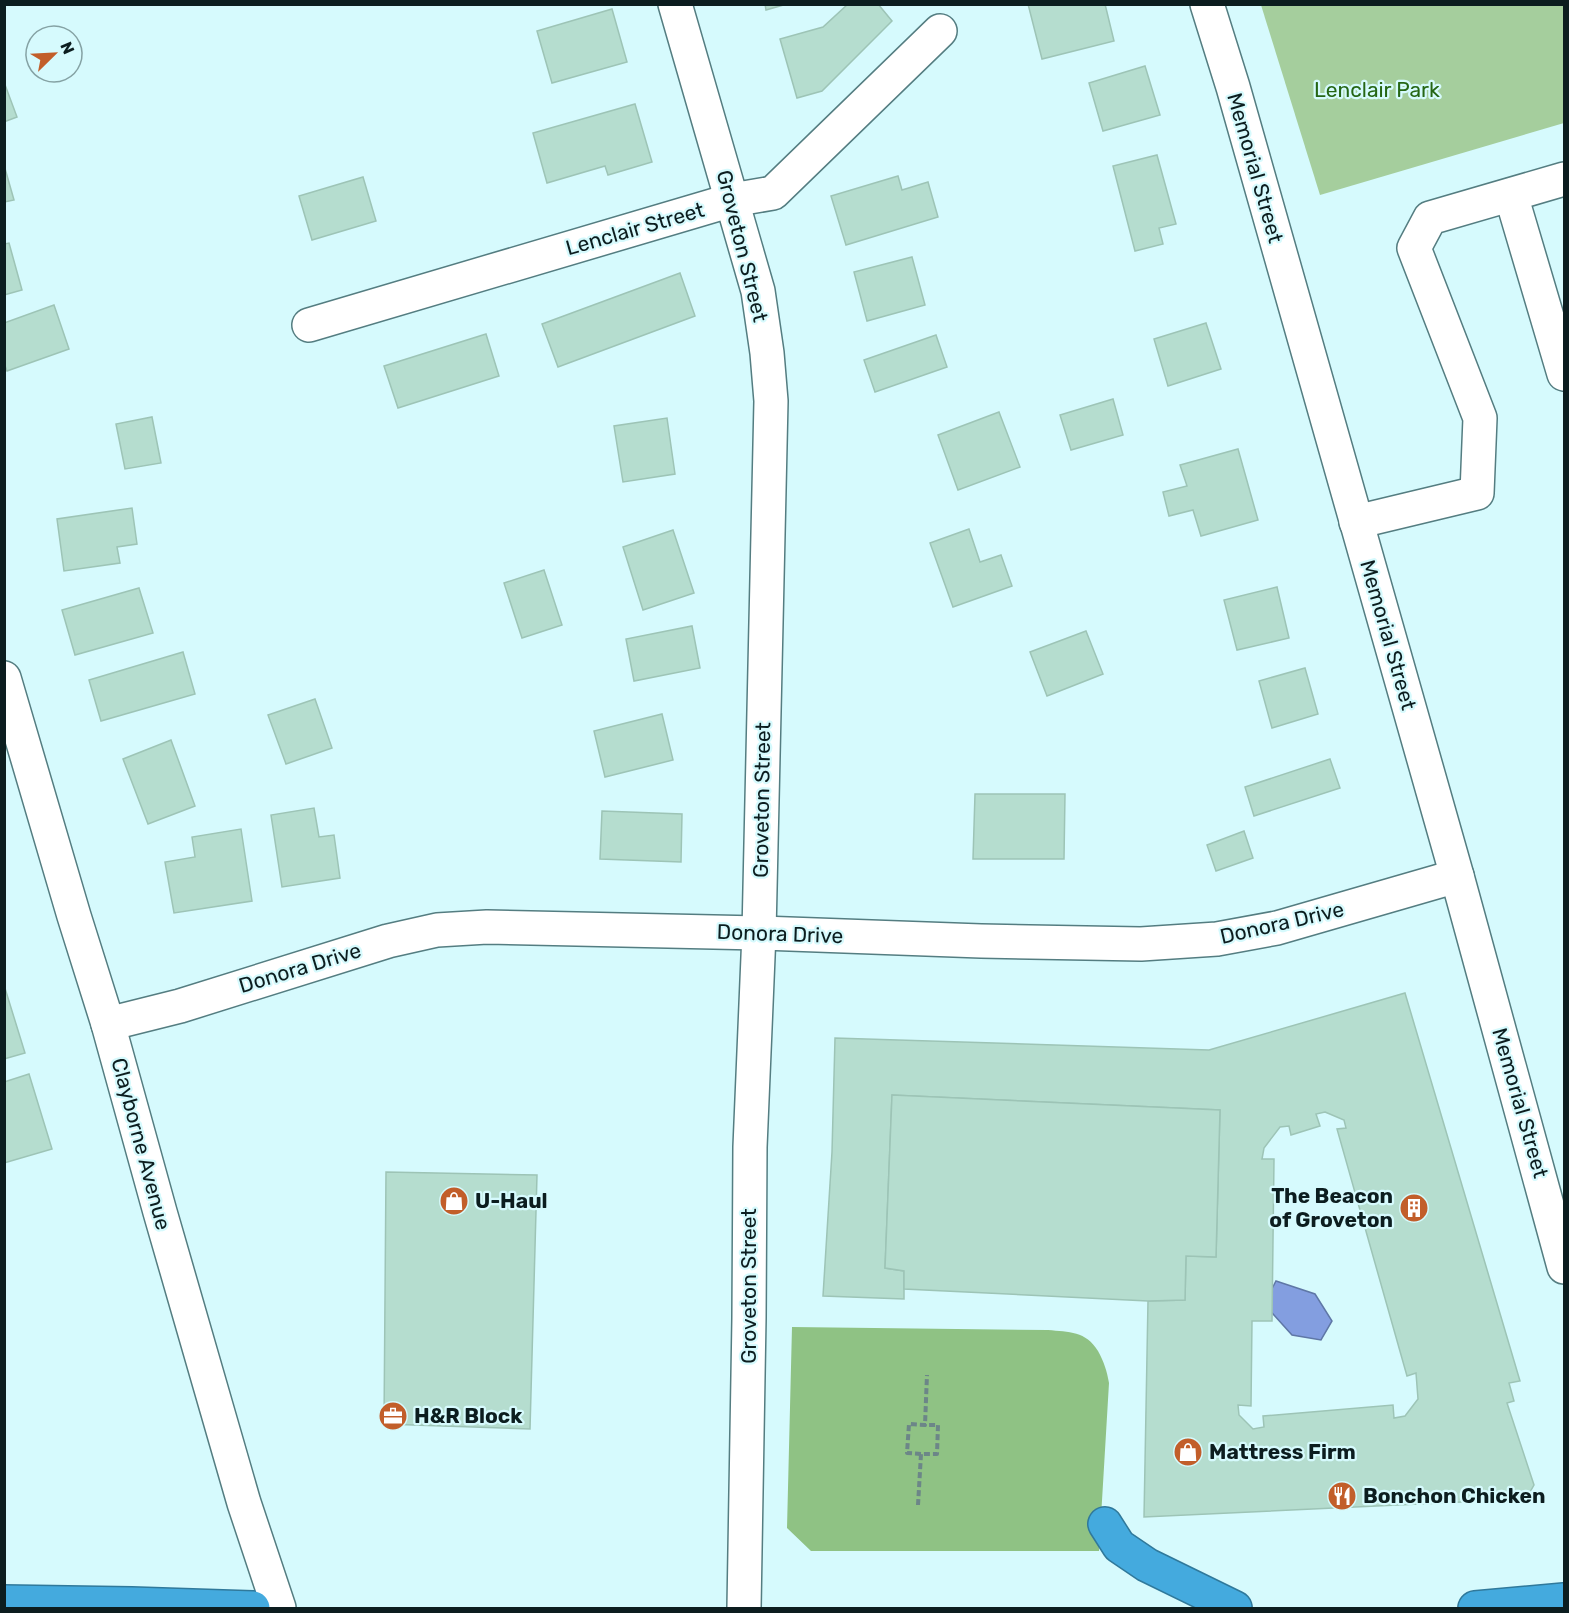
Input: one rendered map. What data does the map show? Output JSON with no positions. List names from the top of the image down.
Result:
{
  "streets": {
    "street": [
      "Memorial Street",
      "Lenclair Street",
      "Groveton Street",
      "Donora Drive",
      "Clayborne Avenue"
    ]
  },
  "crossings": [
    ["Memorial Street", "Donora Drive"],
    ["Lenclair Street", "Groveton Street"],
    ["Groveton Street", "Donora Drive"],
    ["Donora Drive", "Clayborne Avenue"]
  ],
  "parks": ["Lenclair Park"],
  "places": {
    "shop": ["U-Haul", "Mattress Firm"],
    "building": ["The Beacon of Groveton"],
    "office": ["H&R Block"],
    "restaurant": ["Bonchon Chicken"]
  },
  "north": "top right"
}
